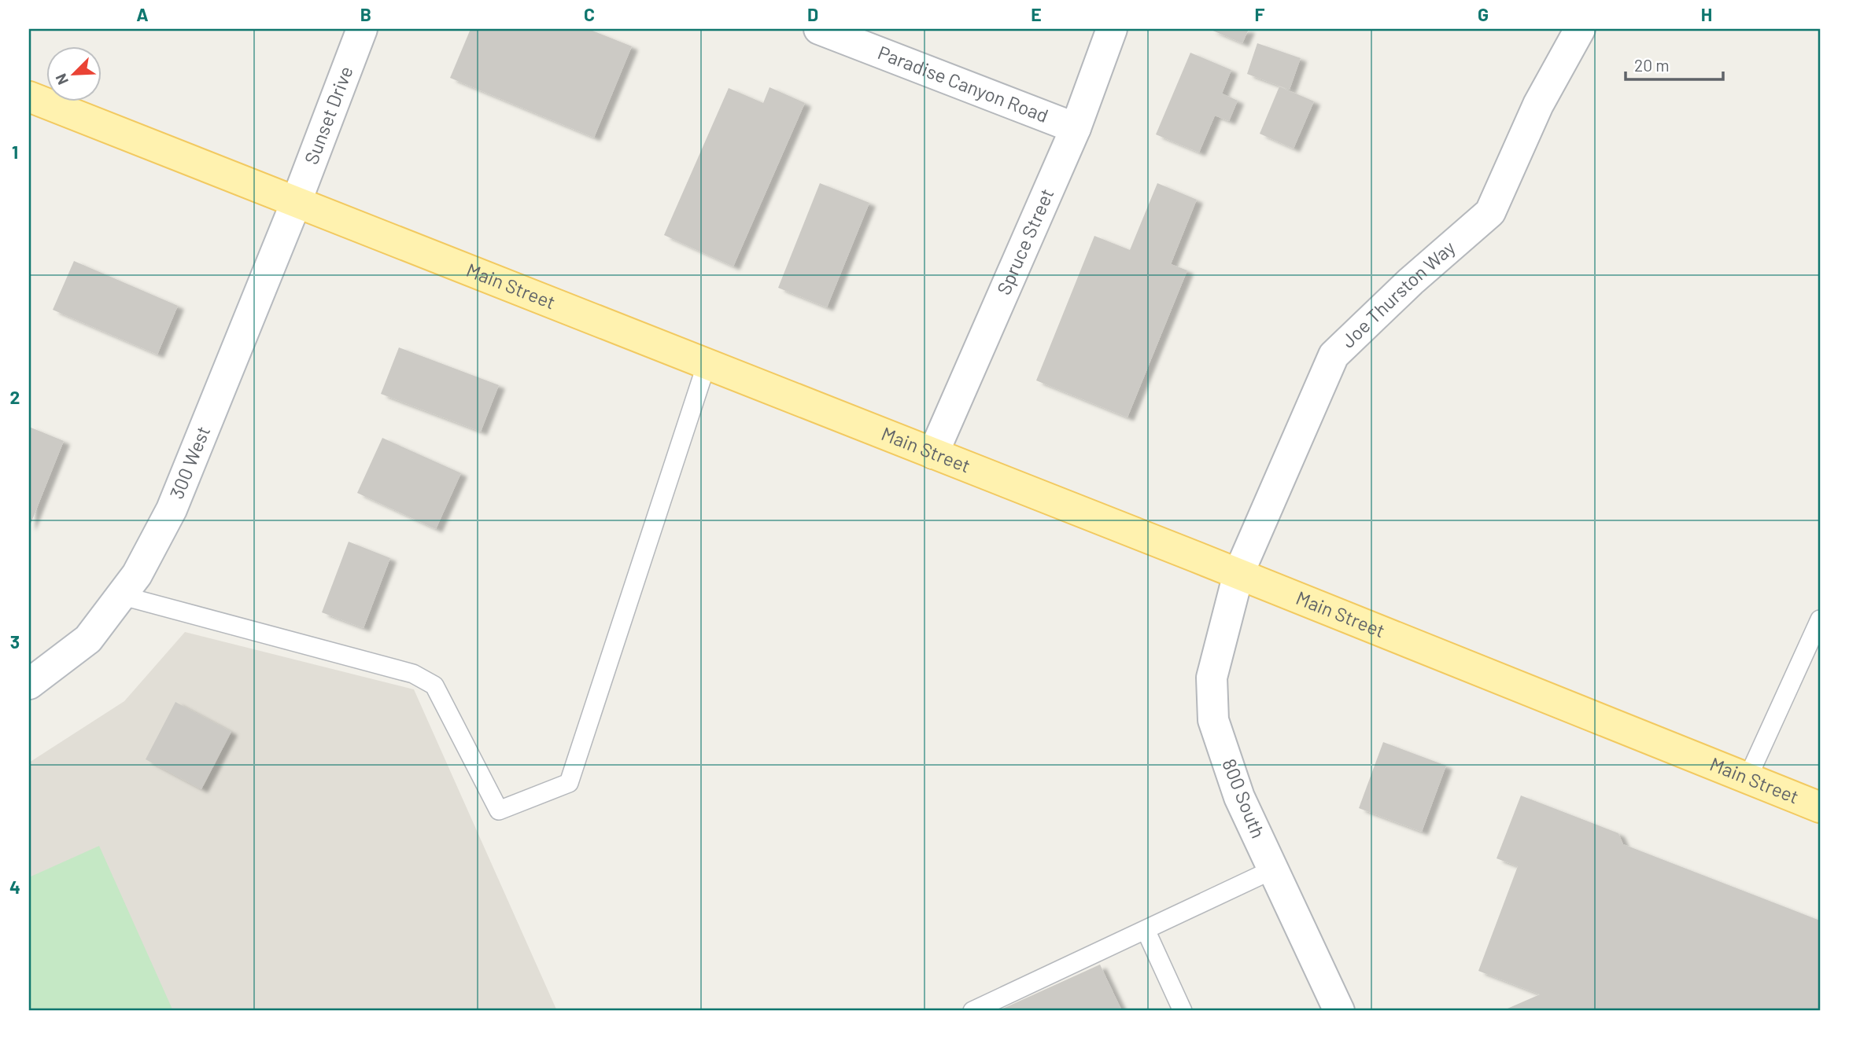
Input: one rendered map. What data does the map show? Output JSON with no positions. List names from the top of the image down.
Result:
{
  "streets": {
    "main road": ["Main Street"],
    "street": [
      "Paradise Canyon Road",
      "Sunset Drive",
      "Spruce Street",
      "Joe Thurston Way",
      "300 West",
      "800 South"
    ]
  },
  "crossings": [
    ["Paradise Canyon Road", "Spruce Street"],
    ["Sunset Drive", "Main Street"],
    ["Sunset Drive", "300 West"],
    ["Spruce Street", "Main Street"],
    ["Main Street", "Joe Thurston Way"],
    ["Main Street", "300 West"],
    ["Main Street", "800 South"],
    ["Joe Thurston Way", "800 South"]
  ],
  "scale_bar": "20 m",
  "north": "bottom left",
  "grid": {
    "columns": [
      "A",
      "B",
      "C",
      "D",
      "E",
      "F",
      "G",
      "H"
    ],
    "rows": [
      "1",
      "2",
      "3",
      "4"
    ]
  }
}
